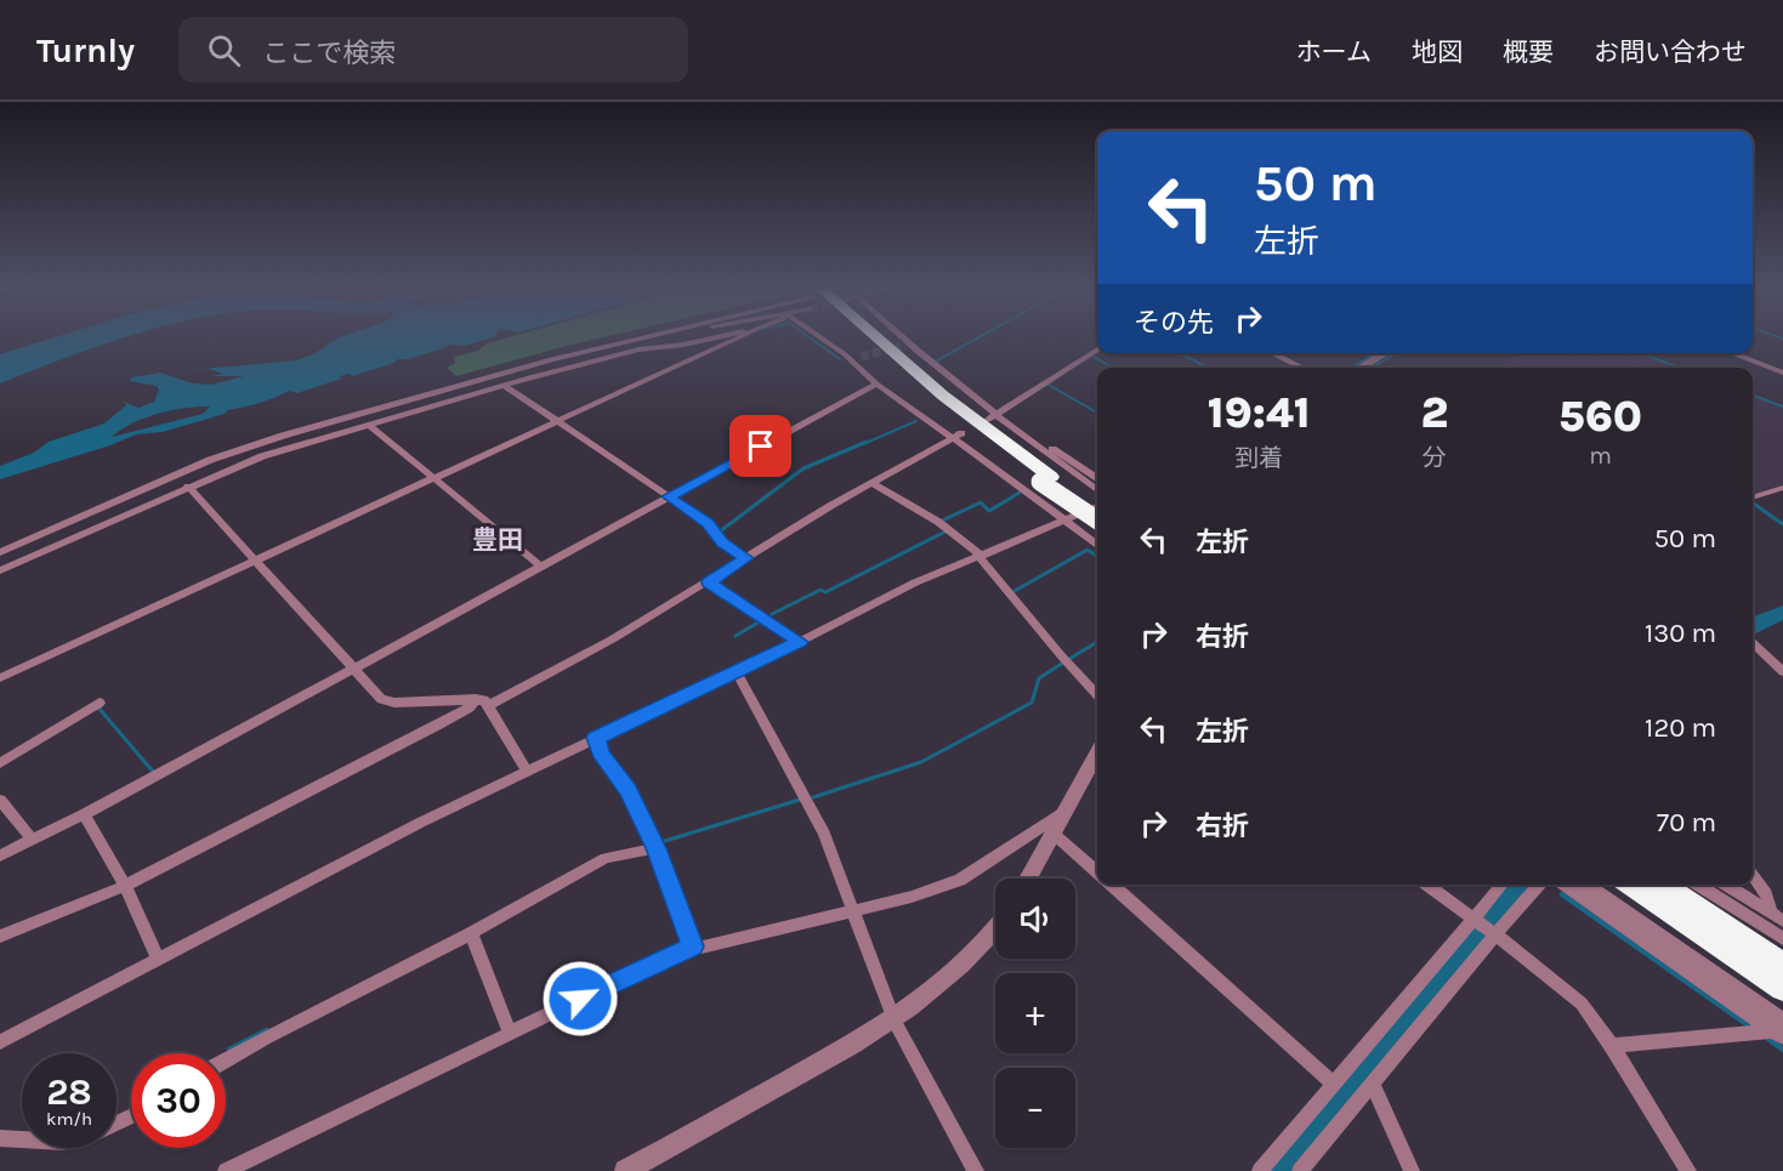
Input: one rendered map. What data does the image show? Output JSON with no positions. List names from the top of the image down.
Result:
{
  "districts": ["豊田"],
  "page": {
    "header": "Turnly",
    "search": "ここで検索",
    "nav": [
      "ホーム",
      "地図",
      "概要",
      "お問い合わせ"
    ],
    "turn": ["50 m", "左折"],
    "then": "その先",
    "eta": [
      "19:41",
      "到着",
      "2",
      "分",
      "560",
      "m"
    ],
    "list": [
      {
        "name": "左折",
        "value": "50 m"
      },
      {
        "name": "右折",
        "value": "130 m"
      },
      {
        "name": "左折",
        "value": "120 m"
      },
      {
        "name": "右折",
        "value": "70 m"
      }
    ],
    "map_buttons": ["+", "−"],
    "speed": "28 km/h",
    "limit": "30"
  }
}
